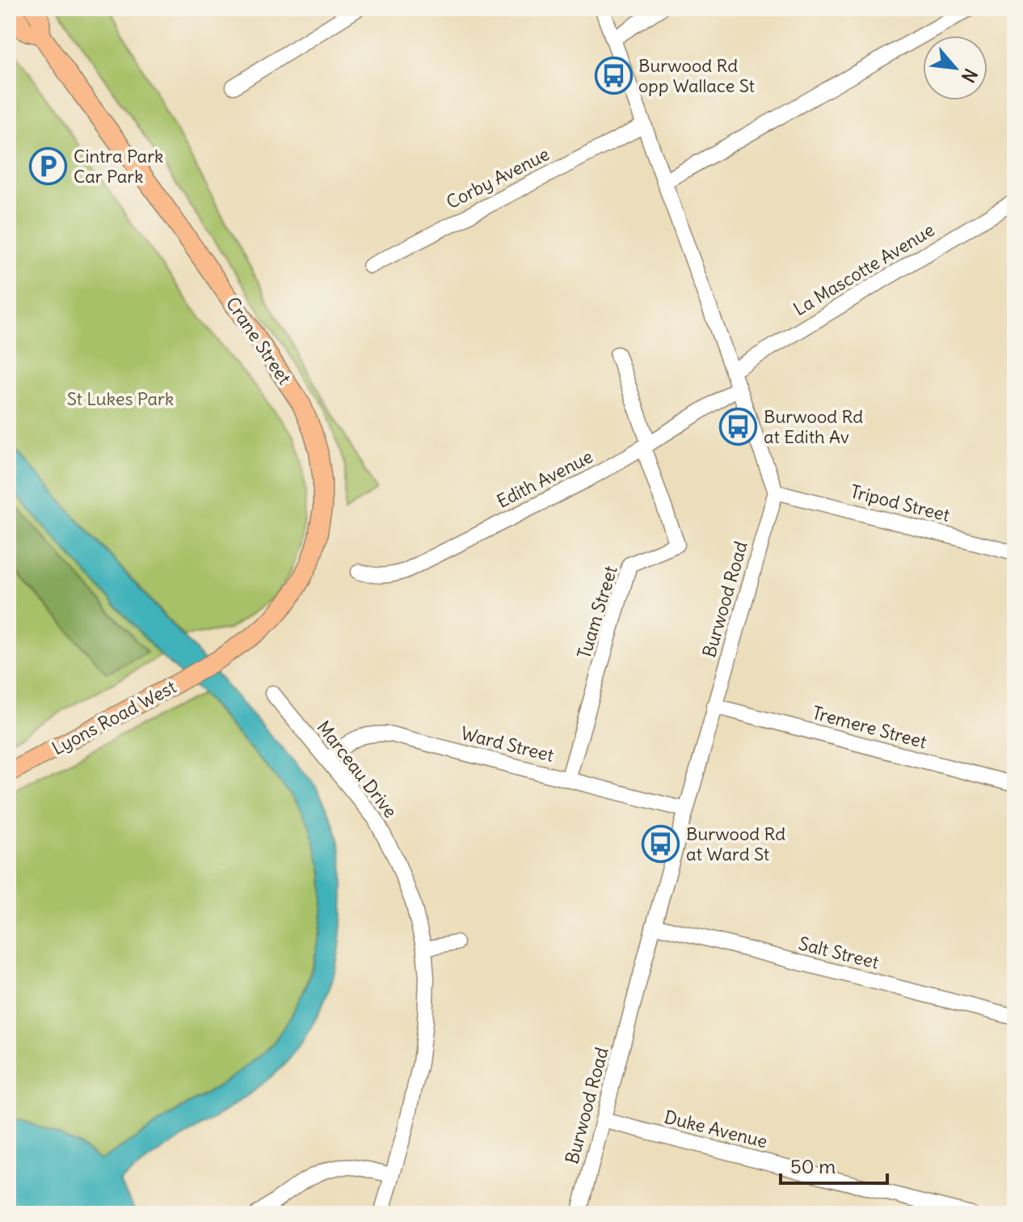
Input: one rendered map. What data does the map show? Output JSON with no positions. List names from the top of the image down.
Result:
{
  "streets": {
    "main road": ["Crane Street", "Lyons Road West"],
    "street": [
      "Corby Avenue",
      "La Mascotte Avenue",
      "Edith Avenue",
      "Tripod Street",
      "Burwood Road",
      "Tuam Street",
      "Tremere Street",
      "Ward Street",
      "Marceau Drive",
      "Salt Street",
      "Duke Avenue"
    ]
  },
  "crossings": [
    ["Crane Street", "Lyons Road West"],
    ["Edith Avenue", "Tuam Street"],
    ["Tripod Street", "Burwood Road"],
    ["Burwood Road", "Tremere Street"],
    ["Burwood Road", "Ward Street"],
    ["Burwood Road", "Salt Street"],
    ["Burwood Road", "Duke Avenue"],
    ["Tuam Street", "Ward Street"],
    ["Ward Street", "Marceau Drive"]
  ],
  "parks": ["St Lukes Park"],
  "places": {
    "bus stop": ["Burwood Rd opp Wallace St", "Burwood Rd at Edith Av", "Burwood Rd at Ward St"],
    "parking": ["Cintra Park Car Park"]
  },
  "scale_bar": "50 m",
  "north": "bottom right"
}
